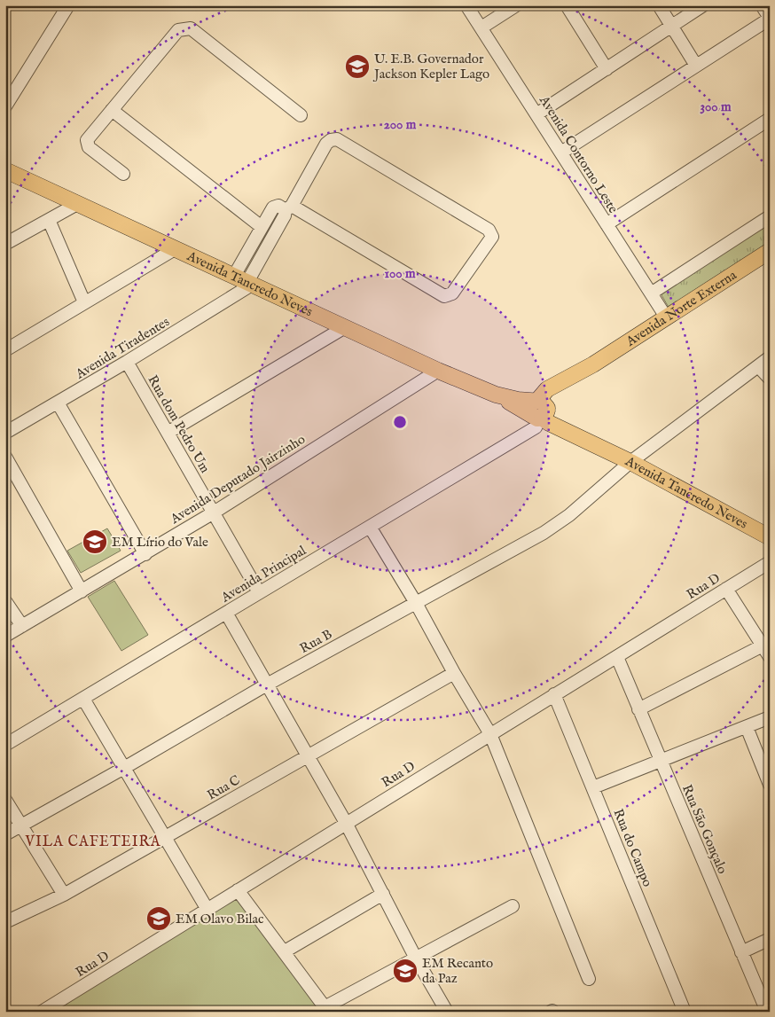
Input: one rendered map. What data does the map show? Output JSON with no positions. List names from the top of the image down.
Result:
{
  "streets": {
    "main road": ["Avenida Tancredo Neves", "Avenida Norte Externa"],
    "street": [
      "Avenida Contorno Leste",
      "Avenida Tiradentes",
      "Rua dom Pedro Um",
      "Avenida Deputado Jairzinho",
      "Avenida Principal",
      "Rua D",
      "Rua B",
      "Rua C",
      "Rua São Gonçalo",
      "Rua do Campo"
    ]
  },
  "crossings": [
    ["Avenida Contorno Leste", "Avenida Norte Externa"],
    ["Avenida Tancredo Neves", "Avenida Norte Externa"],
    ["Avenida Tancredo Neves", "Avenida Tiradentes"],
    ["Avenida Tancredo Neves", "Avenida Deputado Jairzinho"],
    ["Avenida Tancredo Neves", "Avenida Principal"],
    ["Avenida Tancredo Neves", "Rua B"],
    ["Avenida Norte Externa", "Avenida Principal"],
    ["Avenida Tiradentes", "Rua dom Pedro Um"],
    ["Rua dom Pedro Um", "Avenida Deputado Jairzinho"],
    ["Rua dom Pedro Um", "Avenida Principal"],
    ["Rua D", "Rua São Gonçalo"],
    ["Rua D", "Rua do Campo"]
  ],
  "districts": ["VILA CAFETEIRA"],
  "places": {
    "school or university": [
      "U. E.B. Governador Jackson Kepler Lago",
      "EM Lírio do Vale",
      "EM Olavo Bilac",
      "EM Recanto da Paz"
    ]
  },
  "rings": ["300 m", "200 m", "100 m"]
}
